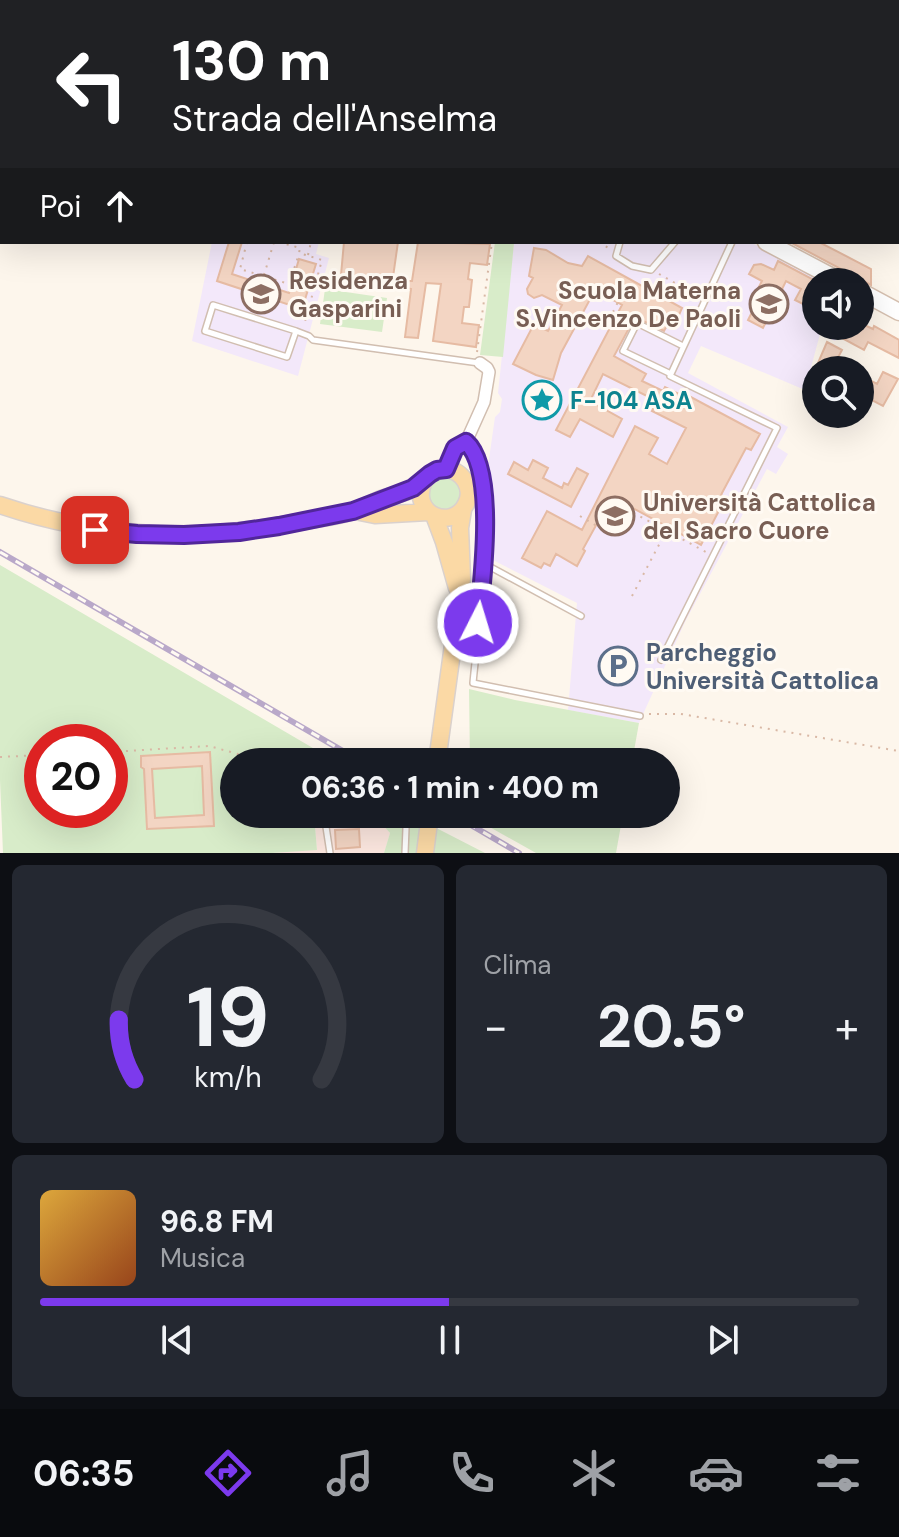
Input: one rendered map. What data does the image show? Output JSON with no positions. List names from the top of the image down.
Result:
{
  "places": {
    "school or university": ["Residenza Gasparini", "Scuola Materna S.Vincenzo De Paoli", "Università Cattolica del Sacro Cuore"],
    "place": ["F-104 ASA"],
    "parking": ["Parcheggio Università Cattolica"]
  },
  "page": {
    "turn": ["130 m", "Strada dell'Anselma"],
    "then": "Poi",
    "limit": "20",
    "trip": "06:36 · 1 min · 400 m",
    "tile": "Clima",
    "heat": ["−", "20.5°", "+"],
    "song": ["96.8 FM", "Musica"],
    "tabs": "06:35",
    "gauge": ["19", "km/h"]
  }
}
